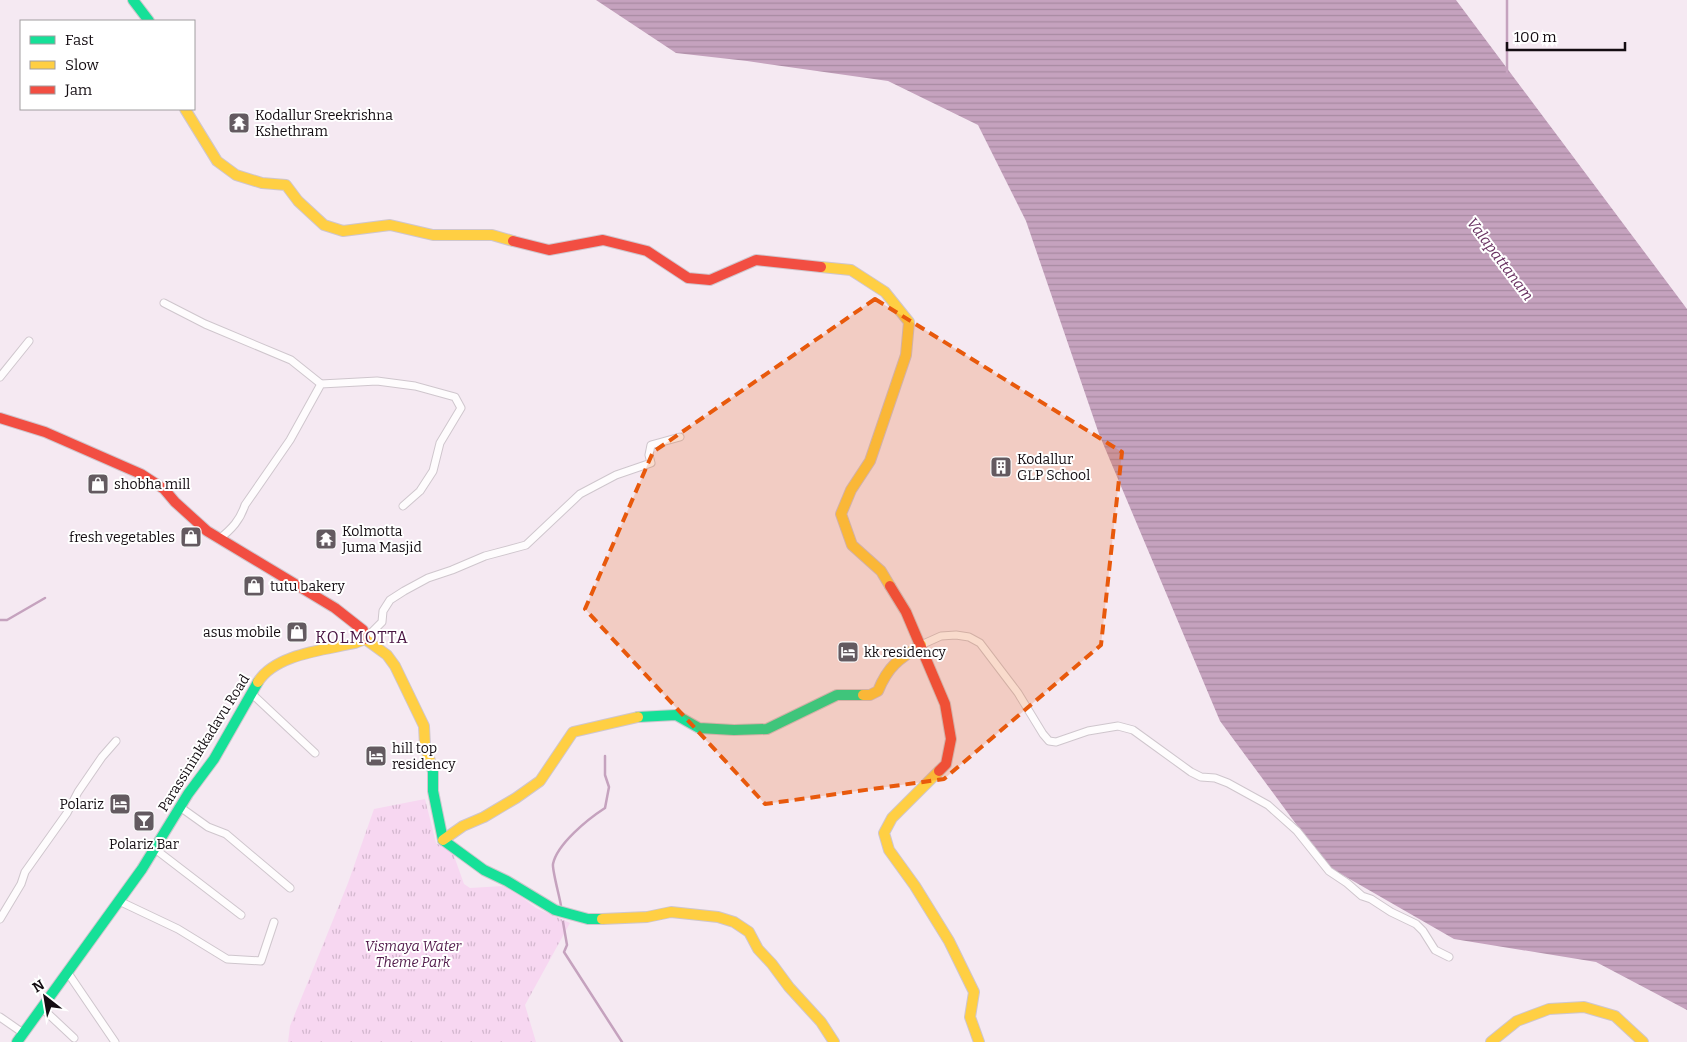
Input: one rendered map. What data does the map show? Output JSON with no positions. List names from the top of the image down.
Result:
{
  "streets": {
    "street": ["Parassininkkadavu Road"]
  },
  "districts": ["KOLMOTTA"],
  "water": ["Valapattanam"],
  "parks": ["Vismaya Water Theme Park"],
  "places": {
    "temple": ["Kodallur Sreekrishna Kshethram", "Kolmotta Juma Masjid"],
    "building": ["Kodallur GLP School"],
    "shop": [
      "shobha mill",
      "fresh vegetables",
      "tutu bakery",
      "asus mobile"
    ],
    "hotel": ["kk residency", "hill top residency", "Polariz"],
    "bar": ["Polariz Bar"]
  },
  "legend": ["Fast", "Slow", "Jam"],
  "scale_bar": "100 m",
  "north": "top left"
}
